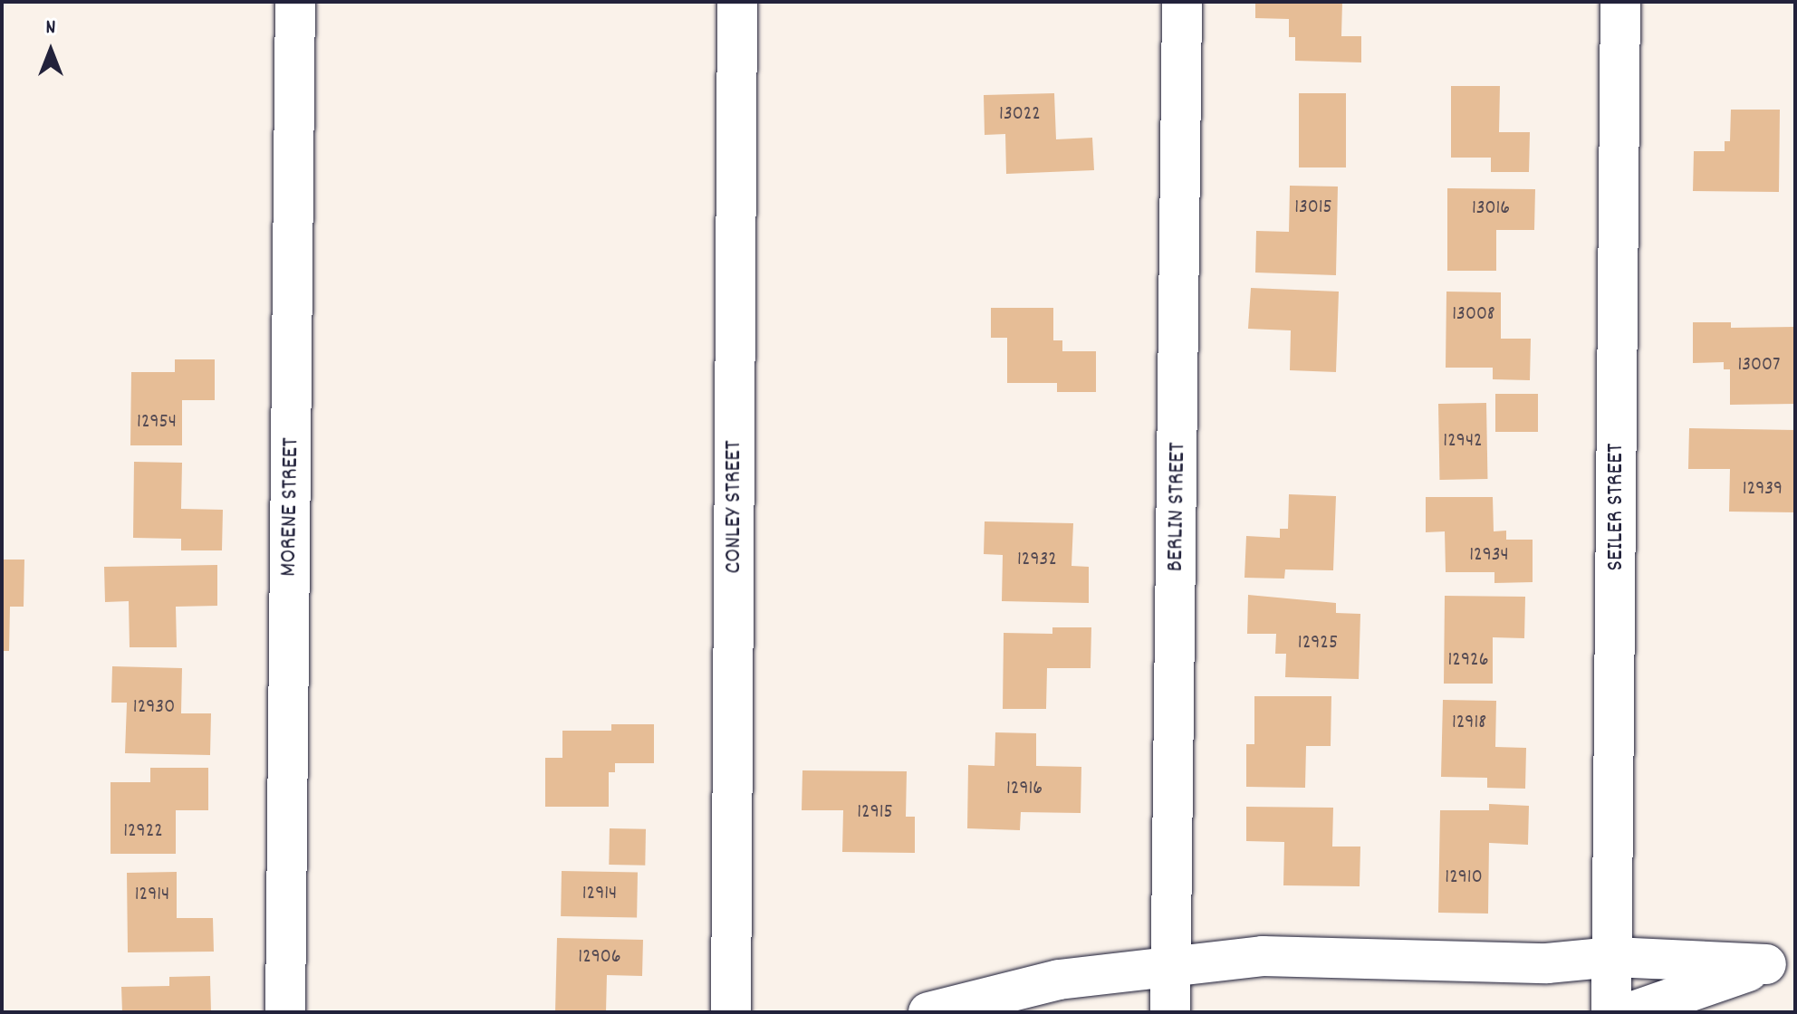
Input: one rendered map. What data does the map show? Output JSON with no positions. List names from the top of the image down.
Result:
{
  "streets": {
    "street": [
      "MORENE STREET",
      "CONLEY STREET",
      "BERLIN STREET",
      "SEILER STREET"
    ]
  },
  "house_numbers": [
    "13022",
    "13015",
    "13016",
    "13008",
    "13007",
    "12954",
    "12942",
    "12939",
    "12934",
    "12932",
    "12925",
    "12926",
    "12930",
    "12918",
    "12916",
    "12915",
    "12922",
    "12910",
    "12914",
    "12914",
    "12906"
  ],
  "north": "top"
}
